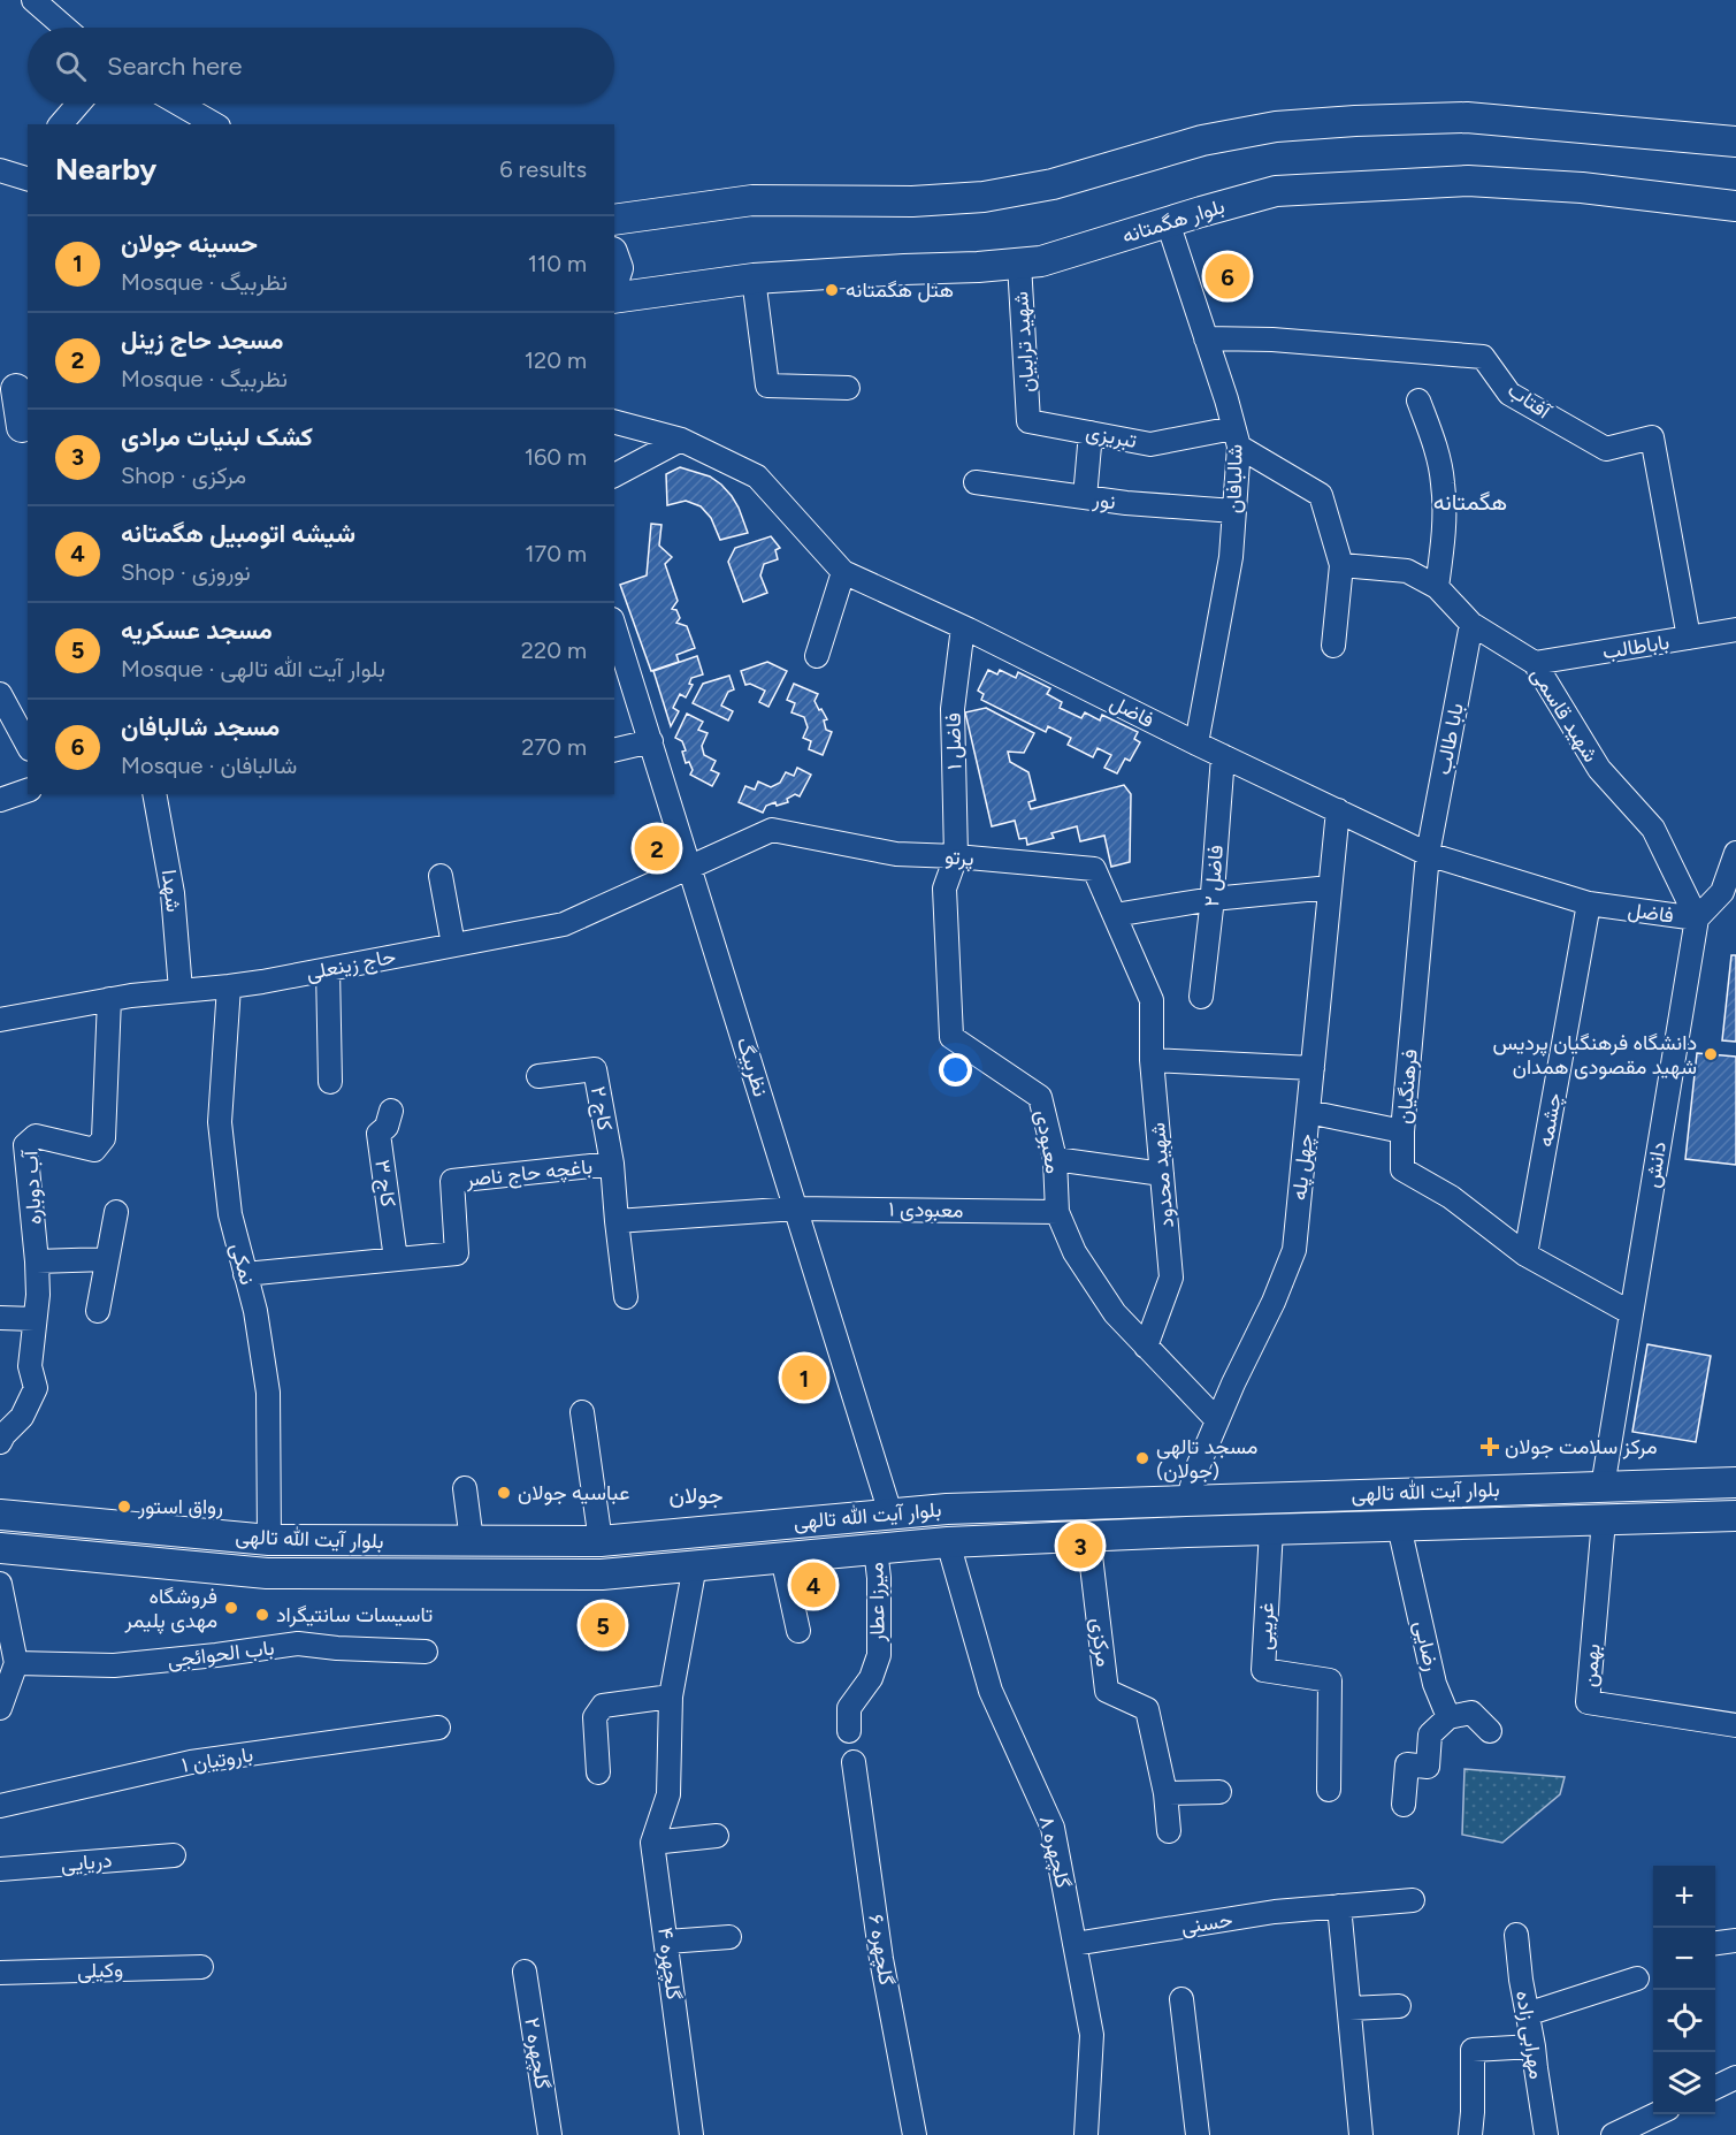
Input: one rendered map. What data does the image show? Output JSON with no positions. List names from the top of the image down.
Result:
{
  "streets": {
    "main road": ["بلوار هگمتانه", "بلوار آیت الله تالهی"],
    "street": [
      "شهید ترابیان",
      "آفتاب",
      "تبریزی",
      "شالبافان",
      "نور",
      "باباطالب",
      "فاضل",
      "شهید قاسمی",
      "بابا طالب",
      "فاضل ۱",
      "پرتو",
      "فاضل ۲",
      "شهدا",
      "حاج زینعلی",
      "نظربیگ",
      "فرهنگیان",
      "کاج ۲",
      "چشمه",
      "معبودی",
      "دانش",
      "چهل پله",
      "باغچه حاج ناصر",
      "شهید محدود",
      "کاج ۳",
      "آب دوباره",
      "معبودی ۱",
      "نمکی",
      "میرزا عطار",
      "غریبی",
      "مرکزی",
      "رضایی",
      "باب الحوائجی",
      "بهمن",
      "۱ باروتیان",
      "گلچهره ۸",
      "دریایی",
      "حسنی",
      "گلچهره ۶",
      "گلچهره ۴",
      "وکیلی",
      "مهرابی زاده",
      "گلچهره ۲"
    ]
  },
  "crossings": [
    ["بلوار هگمتانه", "شهید ترابیان"],
    ["بلوار هگمتانه", "شالبافان"],
    ["شهید ترابیان", "تبریزی"],
    ["آفتاب", "شالبافان"],
    ["آفتاب", "باباطالب"],
    ["تبریزی", "شالبافان"],
    ["شالبافان", "نور"],
    ["شالبافان", "فاضل"],
    ["باباطالب", "شهید قاسمی"],
    ["فاضل", "شهید قاسمی"],
    ["فاضل", "بابا طالب"],
    ["فاضل", "فاضل ۱"],
    ["فاضل", "فاضل ۲"],
    ["فاضل", "فرهنگیان"],
    ["فاضل", "چشمه"],
    ["فاضل", "دانش"],
    ["فاضل", "چهل پله"],
    ["شهید قاسمی", "بابا طالب"],
    ["شهید قاسمی", "دانش"],
    ["بابا طالب", "فرهنگیان"],
    ["فاضل ۱", "پرتو"],
    ["فاضل ۱", "معبودی"],
    ["پرتو", "حاج زینعلی"],
    ["پرتو", "نظربیگ"],
    ["پرتو", "معبودی"],
    ["پرتو", "شهید محدود"],
    ["شهدا", "حاج زینعلی"],
    ["حاج زینعلی", "نظربیگ"],
    ["حاج زینعلی", "آب دوباره"],
    ["حاج زینعلی", "نمکی"],
    ["نظربیگ", "معبودی ۱"],
    ["نظربیگ", "بلوار آیت الله تالهی"],
    ["فرهنگیان", "چشمه"],
    ["کاج ۲", "باغچه حاج ناصر"],
    ["معبودی", "چهل پله"],
    ["معبودی", "شهید محدود"],
    ["معبودی", "معبودی ۱"],
    ["دانش", "بلوار آیت الله تالهی"],
    ["چهل پله", "بلوار آیت الله تالهی"],
    ["باغچه حاج ناصر", "کاج ۳"],
    ["باغچه حاج ناصر", "نمکی"],
    ["نمکی", "بلوار آیت الله تالهی"],
    ["بلوار آیت الله تالهی", "میرزا عطار"],
    ["بلوار آیت الله تالهی", "غریبی"],
    ["بلوار آیت الله تالهی", "مرکزی"],
    ["بلوار آیت الله تالهی", "رضایی"],
    ["بلوار آیت الله تالهی", "بهمن"],
    ["بلوار آیت الله تالهی", "گلچهره ۸"],
    ["بلوار آیت الله تالهی", "گلچهره ۴"],
    ["گلچهره ۸", "حسنی"]
  ],
  "districts": ["هگمتانه", "جولان"],
  "places": {
    "other": [
      "هتل هگمتانه",
      "دانشگاه فرهنگیان پردیس شهید مقصودی همدان",
      "مسجد تالهی (جولان)",
      "عباسیه جولان",
      "رواق استور",
      "فروشگاه مهدی پلیمر",
      "تاسیسات سانتیگراد"
    ],
    "health": ["مرکز سلامت جولان"]
  },
  "page": {
    "search": "Search here",
    "heading": ["Nearby", "6 results"],
    "list": [
      {
        "mark": "1",
        "name": "حسینه جولان",
        "note": "Mosque · نظربیگ",
        "value": "110 m"
      },
      {
        "mark": "2",
        "name": "مسجد حاج زینل",
        "note": "Mosque · نظربیگ",
        "value": "120 m"
      },
      {
        "mark": "3",
        "name": "کشک لبنیات مرادی",
        "note": "Shop · مرکزی",
        "value": "160 m"
      },
      {
        "mark": "4",
        "name": "شیشه اتومبیل هگمتانه",
        "note": "Shop · نوروزی",
        "value": "170 m"
      },
      {
        "mark": "5",
        "name": "مسجد عسکریه",
        "note": "Mosque · بلوار آیت الله تالهی",
        "value": "220 m"
      },
      {
        "mark": "6",
        "name": "مسجد شالبافان",
        "note": "Mosque · شالبافان",
        "value": "270 m"
      }
    ],
    "pins": [
      "6",
      "2",
      "1",
      "3",
      "4",
      "5"
    ],
    "map_buttons": ["+", "−"]
  }
}
